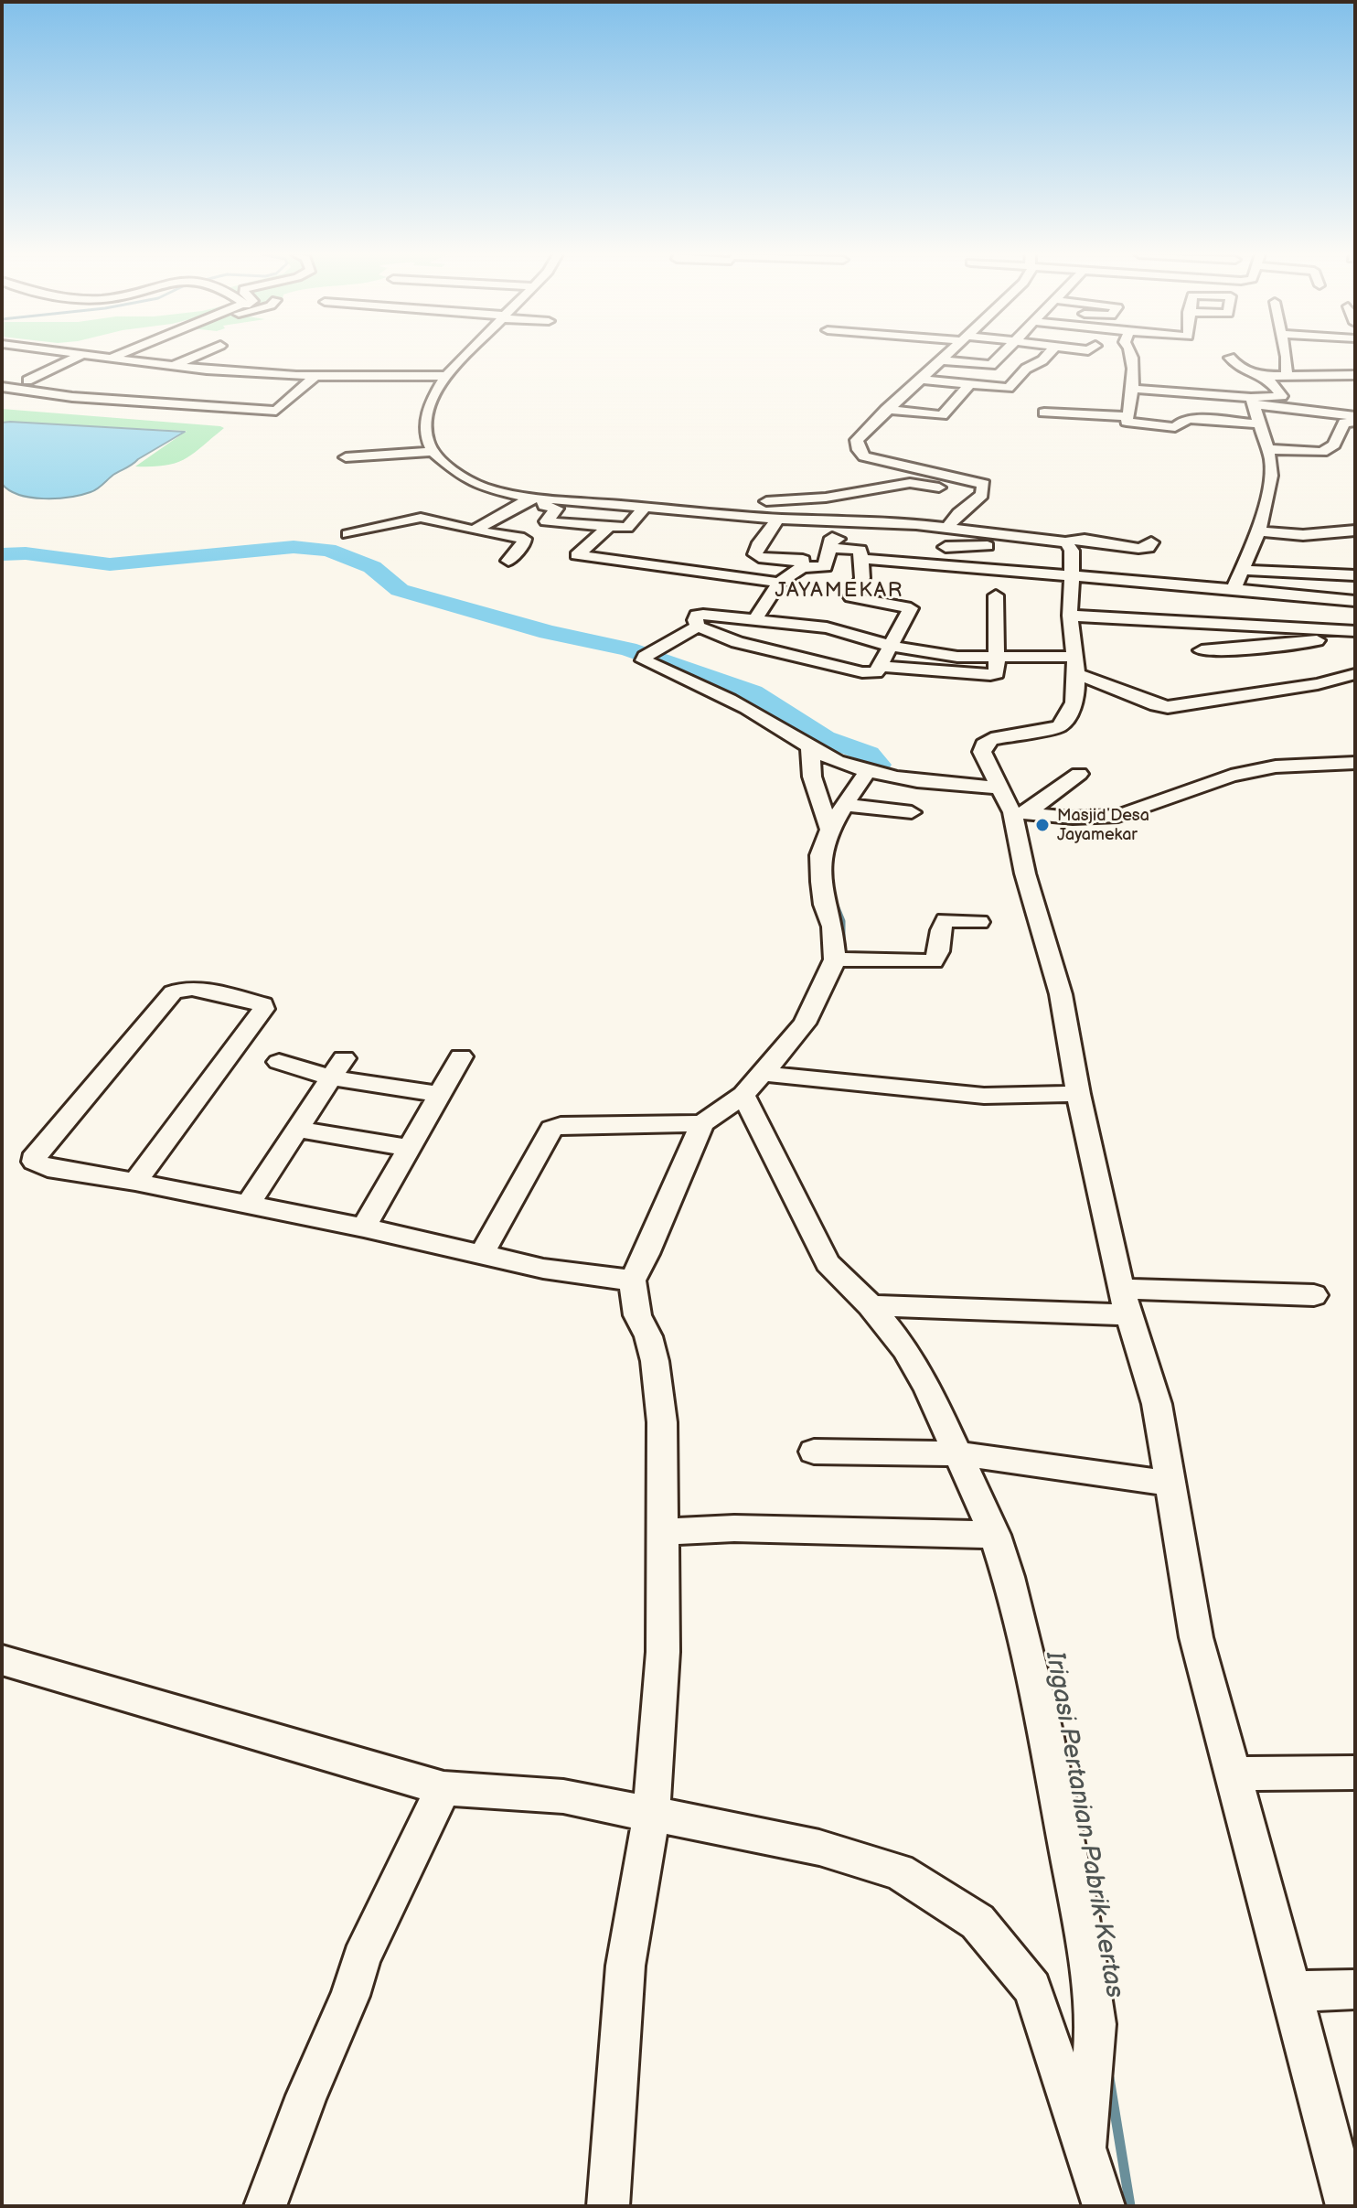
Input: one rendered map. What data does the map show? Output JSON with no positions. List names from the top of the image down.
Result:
{
  "districts": ["JAYAMEKAR"],
  "water": ["Irigasi Pertanian Pabrik Kertas"],
  "places": ["Masjid Desa Jayamekar"]
}
